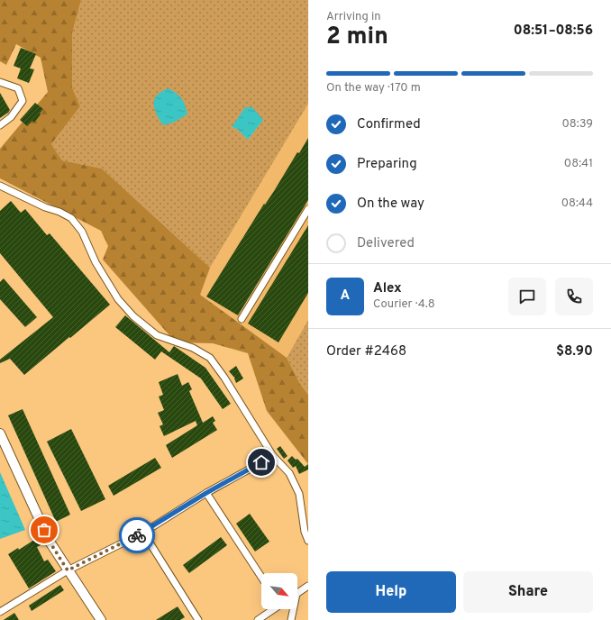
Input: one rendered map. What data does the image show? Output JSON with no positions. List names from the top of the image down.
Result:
{
  "north": "bottom right",
  "page": {
    "heading": ["2 min", "Arriving in", "08:51–08:56"],
    "panel": [
      "Alex",
      "Courier · 4.8",
      "Order #2468",
      "$8.90"
    ],
    "bar": "On the way · 170 m",
    "list": [
      ["Confirmed", "08:39"],
      ["Preparing", "08:41"],
      ["On the way", "08:44"],
      "Delivered"
    ],
    "round": "A",
    "buttons": ["Help", "Share"]
  }
}
